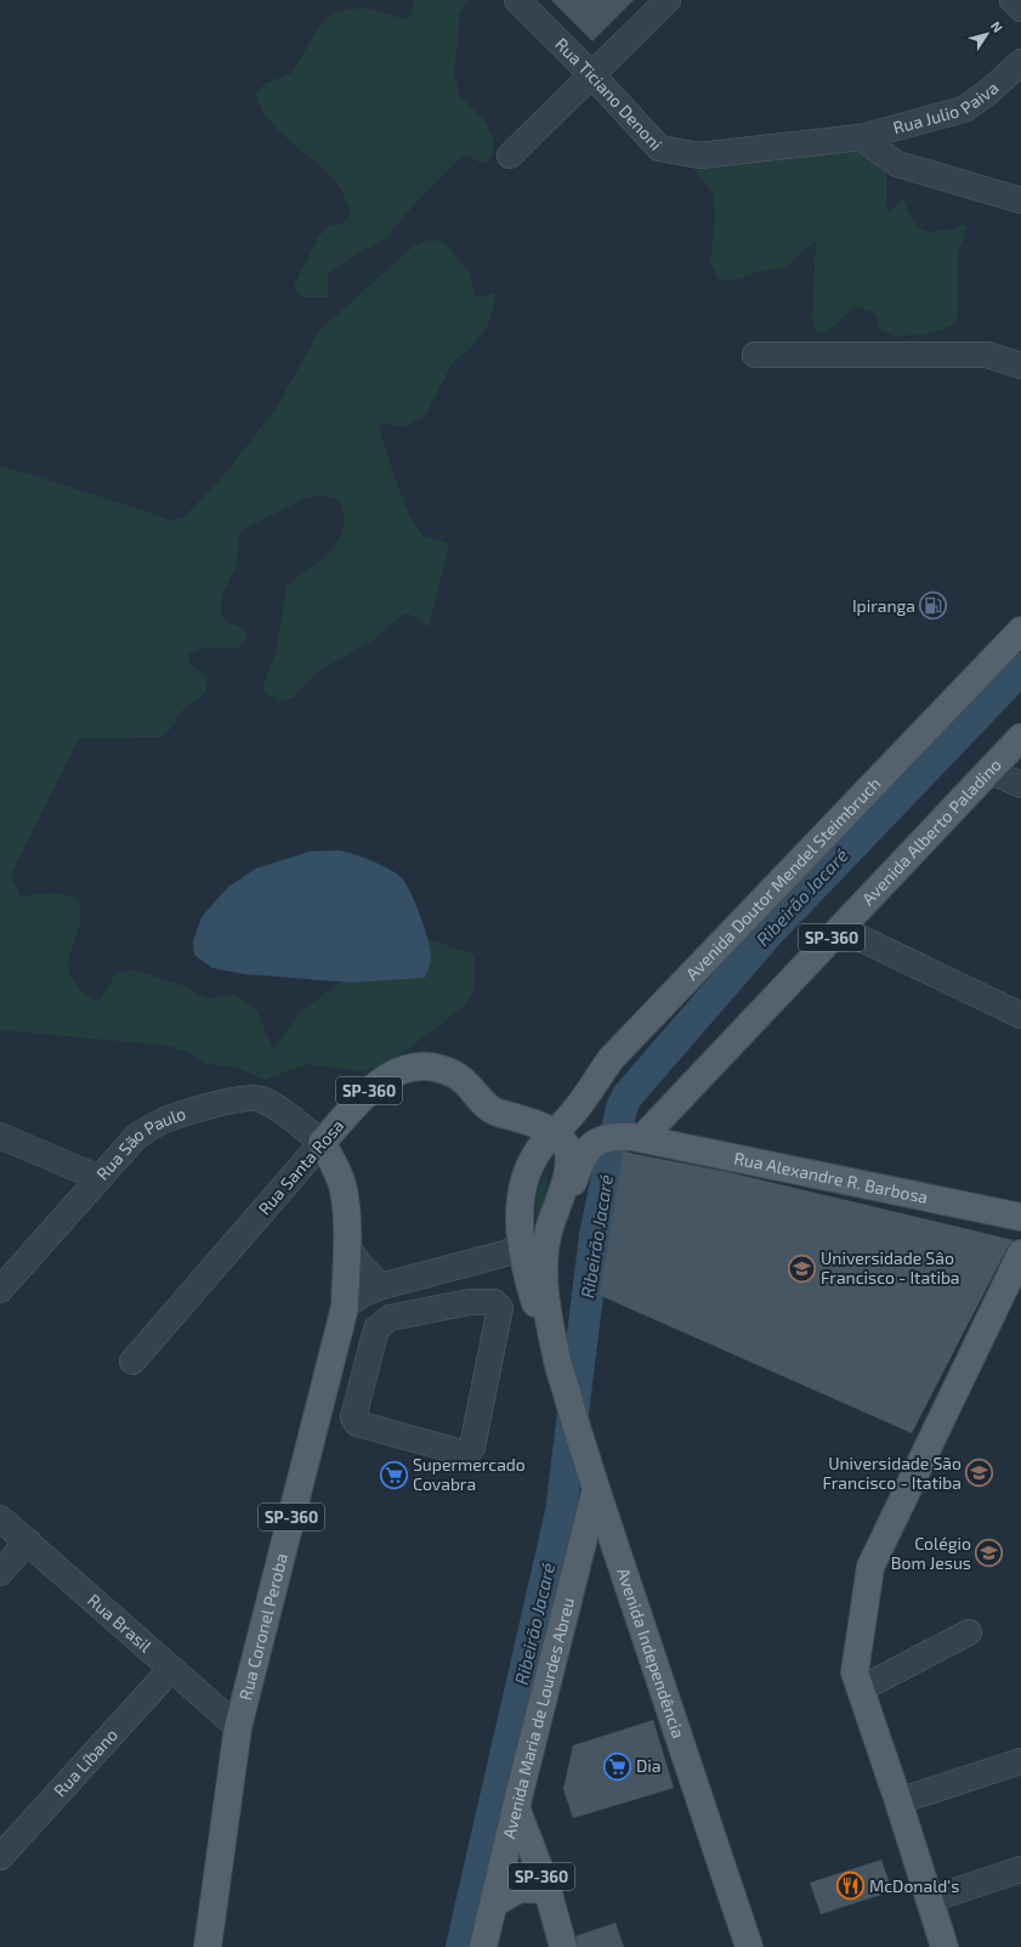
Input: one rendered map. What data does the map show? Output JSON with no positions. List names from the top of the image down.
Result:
{
  "streets": {
    "main road": [
      "Avenida Alberto Paladino",
      "Avenida Doutor Mendel Steimbruch",
      "SP-360",
      "Rua Santa Rosa",
      "Rua Alexandre R. Barbosa",
      "Rua Coronel Peroba",
      "Avenida Independência",
      "Avenida Maria de Lourdes Abreu"
    ],
    "street": [
      "Rua Ticiano Denoni",
      "Rua Julio Paiva",
      "Rua São Paulo",
      "Rua Brasil",
      "Rua Líbano"
    ]
  },
  "crossings": [
    ["Rua Ticiano Denoni", "Rua Julio Paiva"],
    ["Avenida Alberto Paladino", "Rua Alexandre R. Barbosa"],
    ["Avenida Doutor Mendel Steimbruch", "Rua Santa Rosa"],
    ["Avenida Doutor Mendel Steimbruch", "Avenida Independência"],
    ["SP-360", "Avenida Maria de Lourdes Abreu"],
    ["Rua São Paulo", "Rua Santa Rosa"],
    ["Rua São Paulo", "Rua Coronel Peroba"],
    ["Rua Santa Rosa", "Rua Coronel Peroba"],
    ["Rua Santa Rosa", "Avenida Independência"],
    ["Rua Alexandre R. Barbosa", "Avenida Independência"],
    ["Rua Brasil", "Rua Coronel Peroba"],
    ["Rua Brasil", "Rua Líbano"],
    ["Avenida Independência", "Avenida Maria de Lourdes Abreu"]
  ],
  "water": ["Ribeirão Jacaré"],
  "places": {
    "fuel station": ["Ipiranga"],
    "school or university": ["Universidade Sâo Francisco - Itatiba", "Universidade São Francisco - Itatiba", "Colégio Bom Jesus"],
    "supermarket": ["Supermercado Covabra", "Dia"],
    "restaurant": ["McDonald's"]
  },
  "north": "top right"
}
